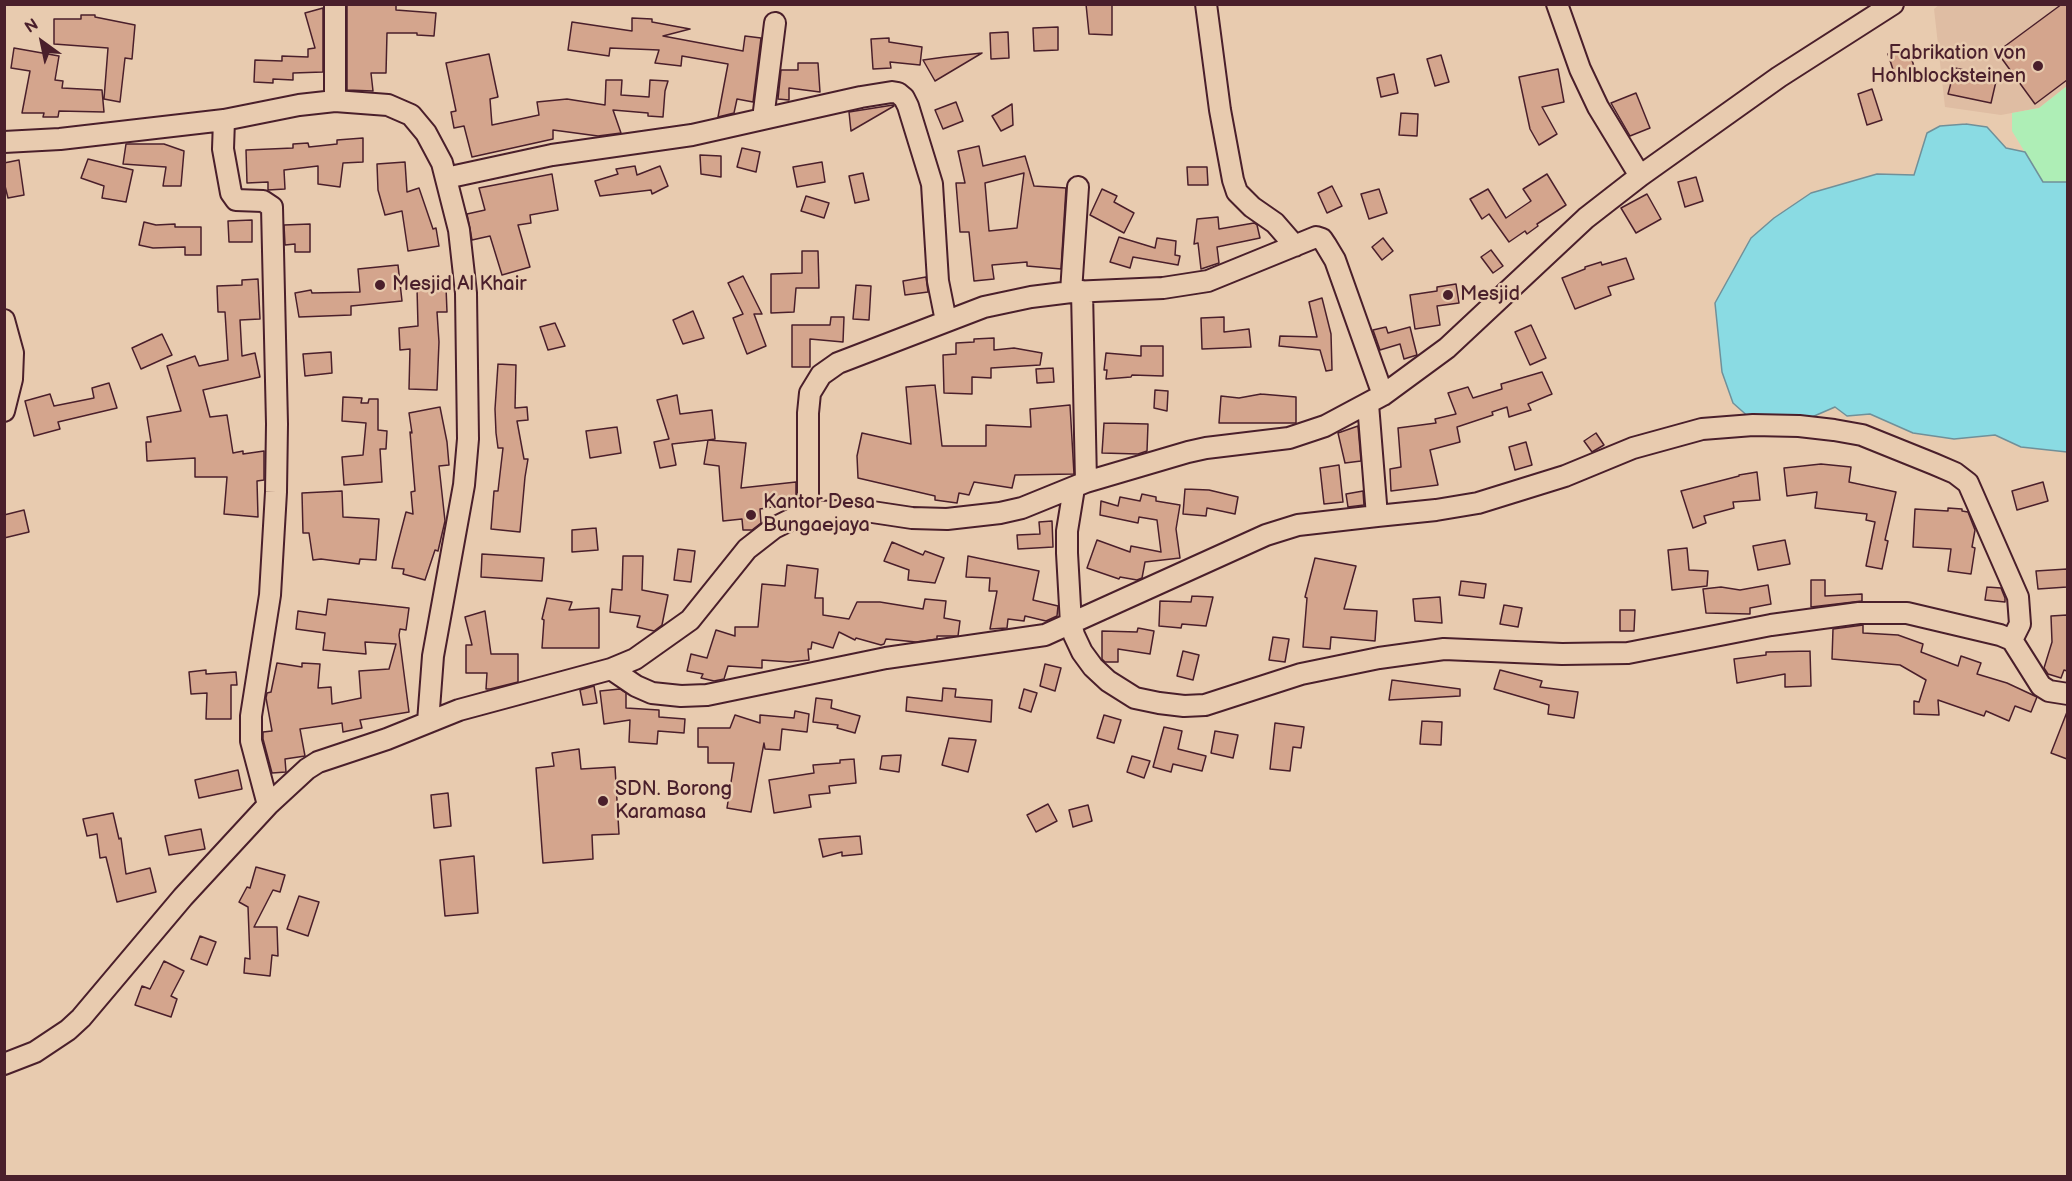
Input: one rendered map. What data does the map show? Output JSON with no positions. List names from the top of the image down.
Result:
{
  "places": [
    "Fabrikation von Hohlblocksteinen",
    "Mesjid Al Khair",
    "Mesjid",
    "Kantor Desa Bungaejaya",
    "SDN. Borong Karamasa"
  ],
  "north": "top left"
}
